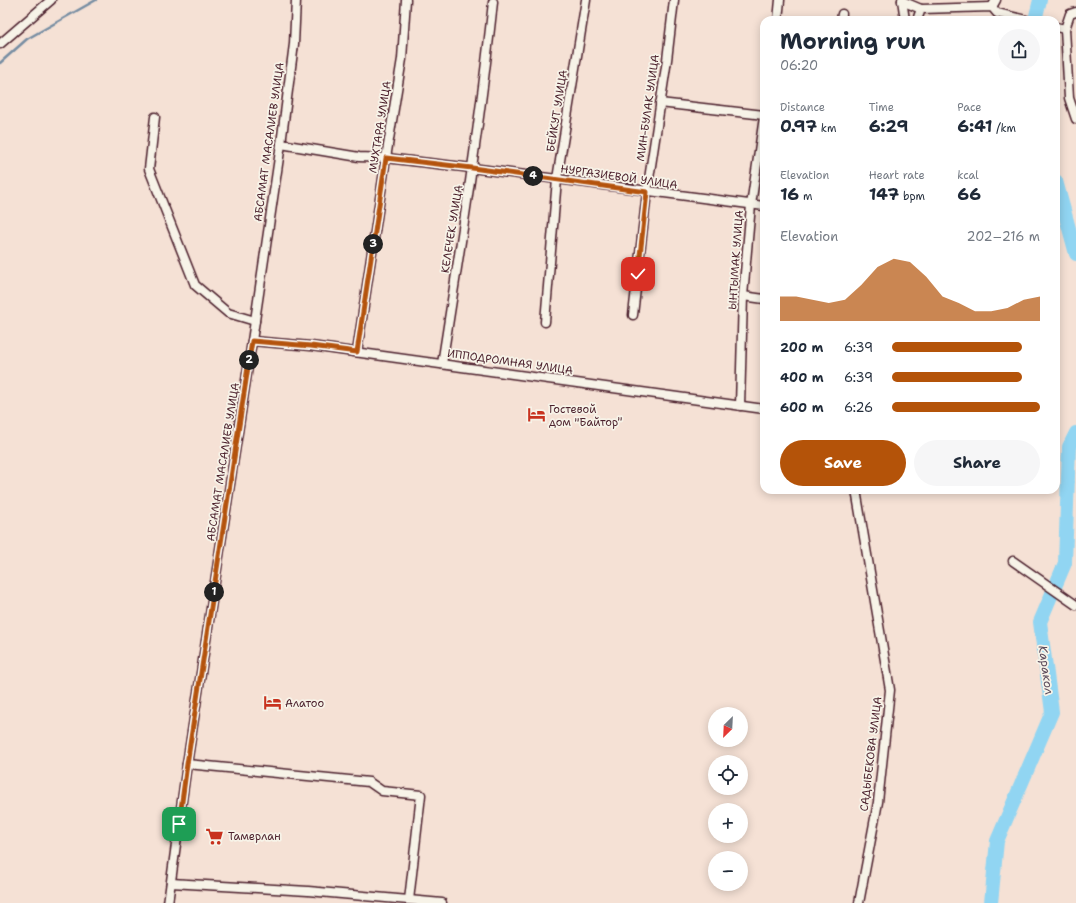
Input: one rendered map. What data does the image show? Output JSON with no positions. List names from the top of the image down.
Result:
{
  "streets": {
    "street": [
      "МИН-БУЛАК УЛИЦА",
      "БЕЙКУТ УЛИЦА",
      "МУХТАРА УЛИЦА",
      "АБСАМАТ МАСАЛИЕВ УЛИЦА",
      "НУРГАЗИЕВОЙ УЛИЦА",
      "КЕЛЕЧЕК УЛИЦА",
      "ЫНТЫМАК УЛИЦА",
      "ИППОДРОМНАЯ УЛИЦА",
      "САДЫБЕКОВА УЛИЦА"
    ]
  },
  "crossings": [
    ["МИН-БУЛАК УЛИЦА", "НУРГАЗИЕВОЙ УЛИЦА"],
    ["БЕЙКУТ УЛИЦА", "НУРГАЗИЕВОЙ УЛИЦА"],
    ["МУХТАРА УЛИЦА", "НУРГАЗИЕВОЙ УЛИЦА"],
    ["МУХТАРА УЛИЦА", "ИППОДРОМНАЯ УЛИЦА"],
    ["АБСАМАТ МАСАЛИЕВ УЛИЦА", "НУРГАЗИЕВОЙ УЛИЦА"],
    ["АБСАМАТ МАСАЛИЕВ УЛИЦА", "ИППОДРОМНАЯ УЛИЦА"],
    ["НУРГАЗИЕВОЙ УЛИЦА", "КЕЛЕЧЕК УЛИЦА"],
    ["НУРГАЗИЕВОЙ УЛИЦА", "ЫНТЫМАК УЛИЦА"],
    ["КЕЛЕЧЕК УЛИЦА", "ИППОДРОМНАЯ УЛИЦА"],
    ["ЫНТЫМАК УЛИЦА", "ИППОДРОМНАЯ УЛИЦА"]
  ],
  "water": ["Каракол"],
  "places": {
    "hotel": ["Гостевой дом \"Байтор\"", "Алатоо"],
    "supermarket": ["Тамерлан"]
  },
  "north": "bottom left",
  "page": {
    "heading": ["Morning run", "06:20"],
    "stats": [
      ["Distance", "0.97 km"],
      ["Time", "6:29"],
      ["Pace", "6:41 /km"],
      ["Elevation", "16 m"],
      ["Heart rate", "147 bpm"],
      ["kcal", "66"]
    ],
    "pins": [
      "4",
      "3",
      "2",
      "1"
    ],
    "chart": ["Elevation", "202–216 m"],
    "list": [
      {
        "name": "200 m",
        "note": "6:39"
      },
      {
        "name": "400 m",
        "note": "6:39"
      },
      {
        "name": "600 m",
        "note": "6:26"
      }
    ],
    "buttons": ["Save", "Share"],
    "map_buttons": ["+", "−"]
  }
}
